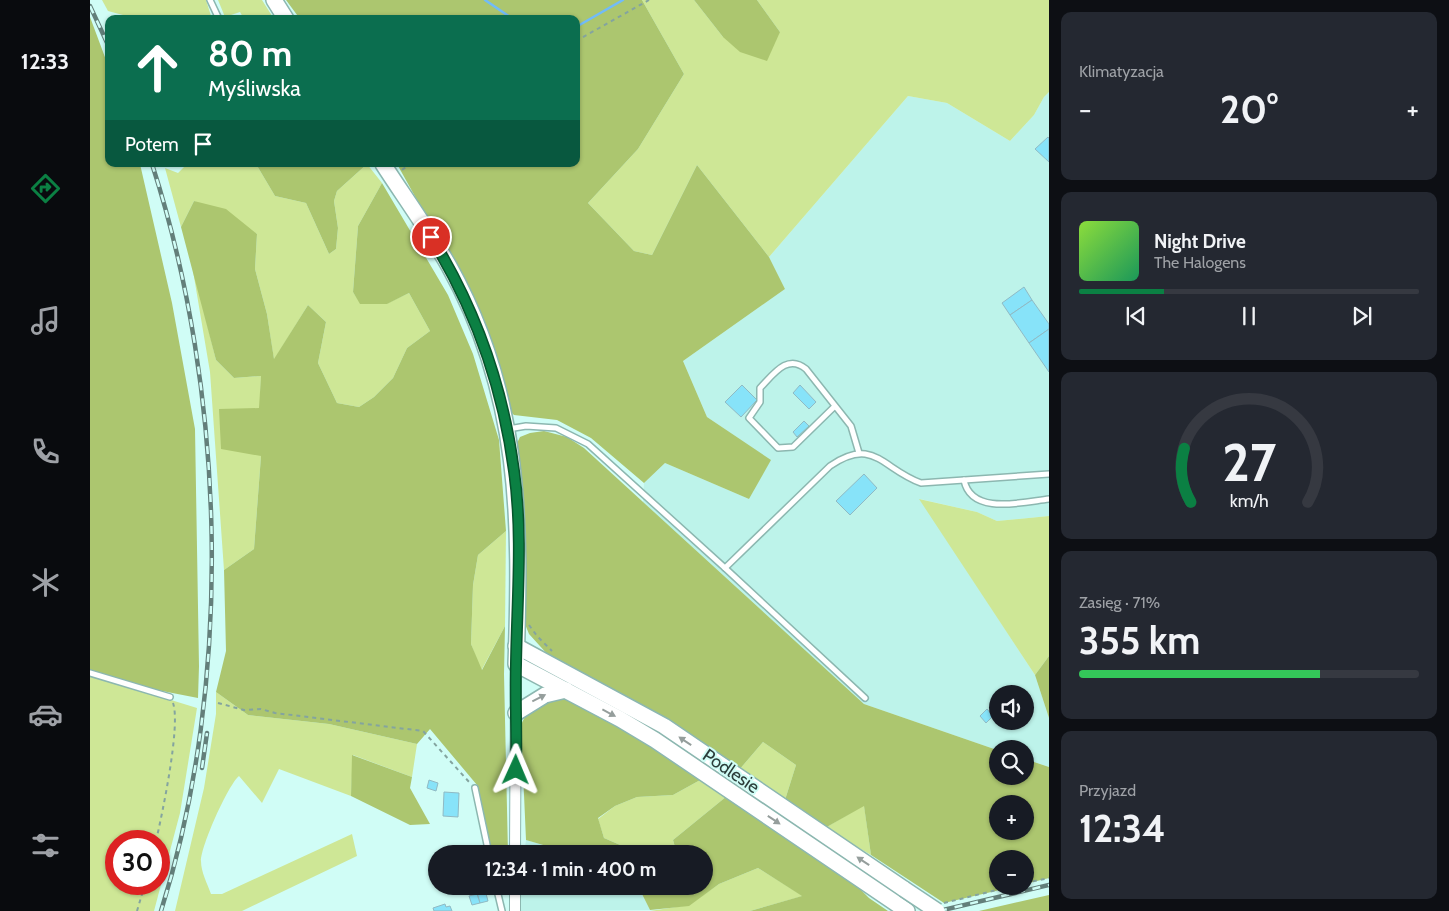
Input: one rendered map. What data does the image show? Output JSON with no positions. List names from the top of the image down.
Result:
{
  "streets": {
    "street": ["Podlesie"]
  },
  "page": {
    "tabs": "12:33",
    "tile": [
      "Klimatyzacja",
      ["Zasięg · 71%", "355 km"],
      ["Przyjazd", "12:34"]
    ],
    "turn": ["80 m", "Myśliwska"],
    "heat": ["−", "20°", "+"],
    "then": "Potem",
    "song": ["Night Drive", "The Halogens"],
    "map_buttons": ["+", "−"],
    "limit": "30",
    "trip": "12:34 · 1 min · 400 m",
    "gauge": ["27", "km/h"]
  }
}
